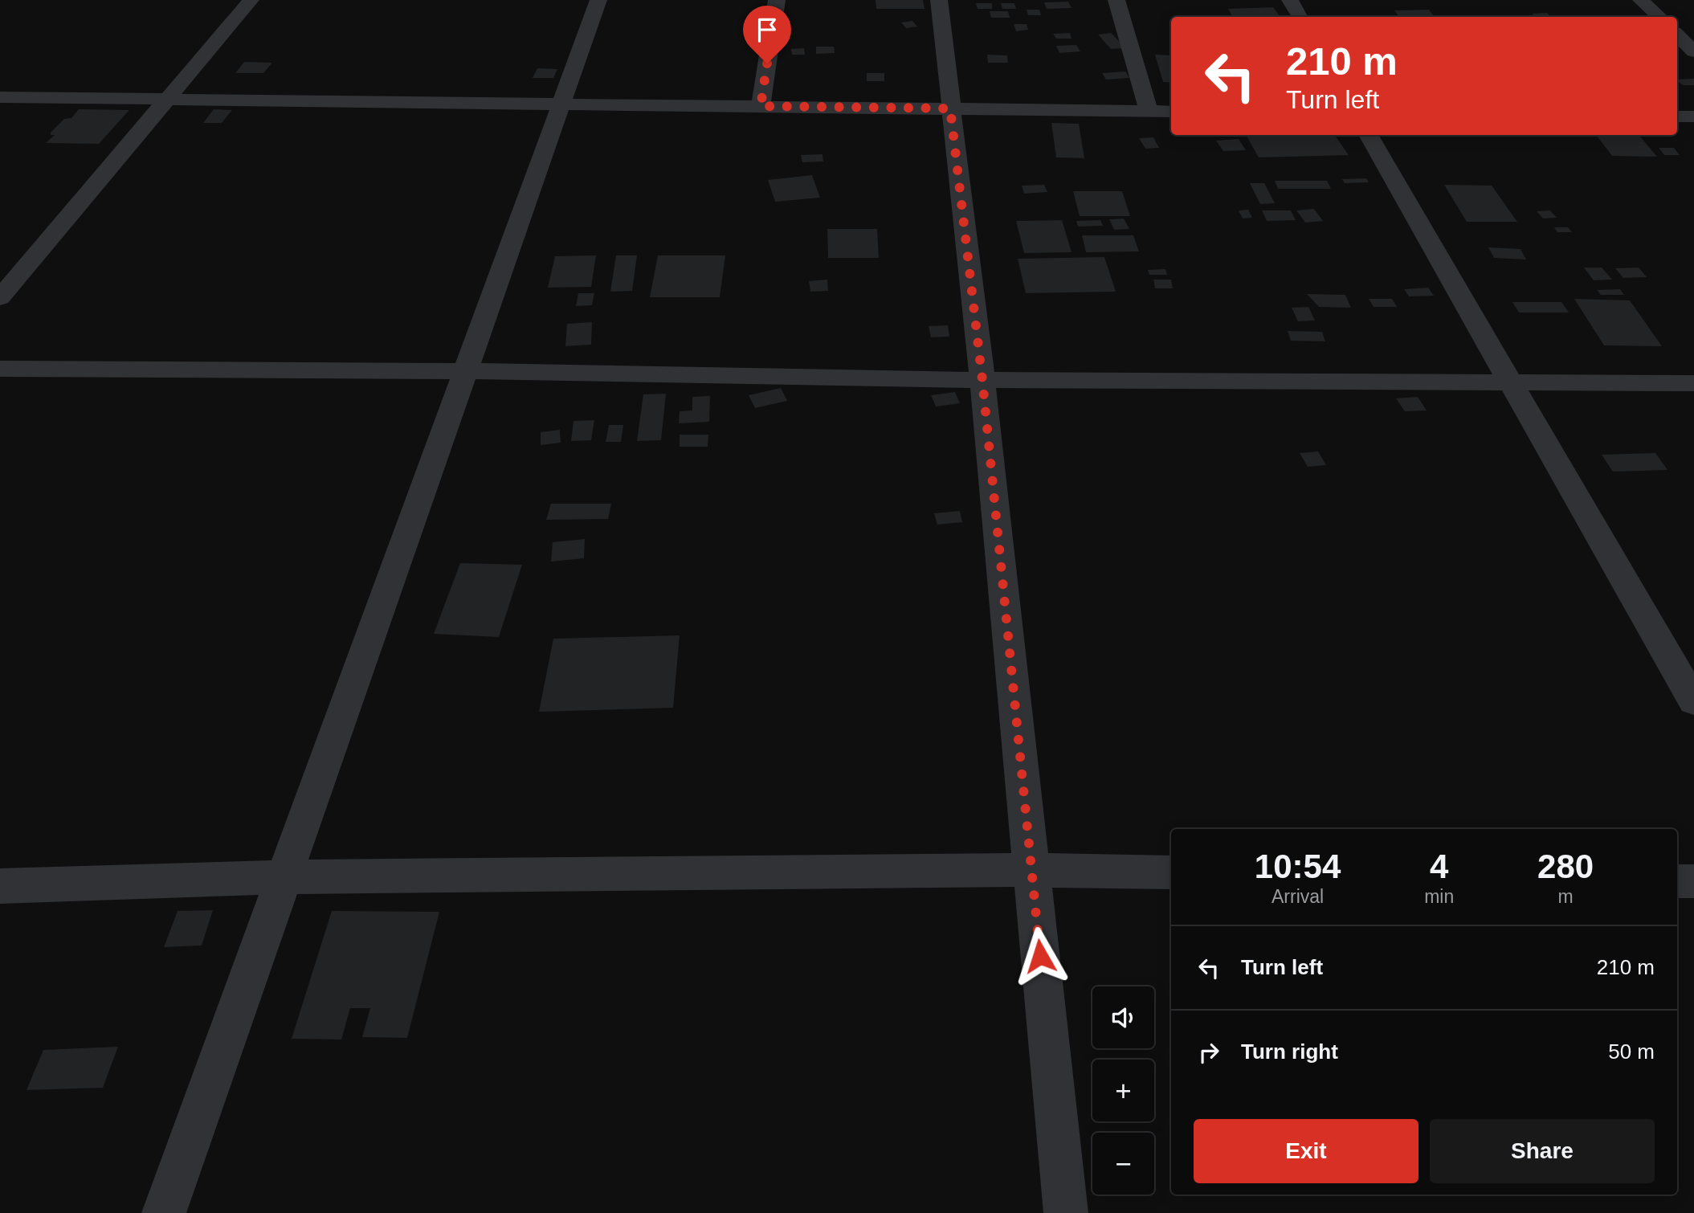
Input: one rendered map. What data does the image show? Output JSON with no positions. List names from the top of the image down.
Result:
{
  "page": {
    "turn": ["210 m", "Turn left"],
    "eta": [
      "10:54",
      "Arrival",
      "4",
      "min",
      "280",
      "m"
    ],
    "list": [
      {
        "name": "Turn left",
        "value": "210 m"
      },
      {
        "name": "Turn right",
        "value": "50 m"
      }
    ],
    "map_buttons": ["+", "−"],
    "buttons": ["Exit", "Share"]
  }
}
